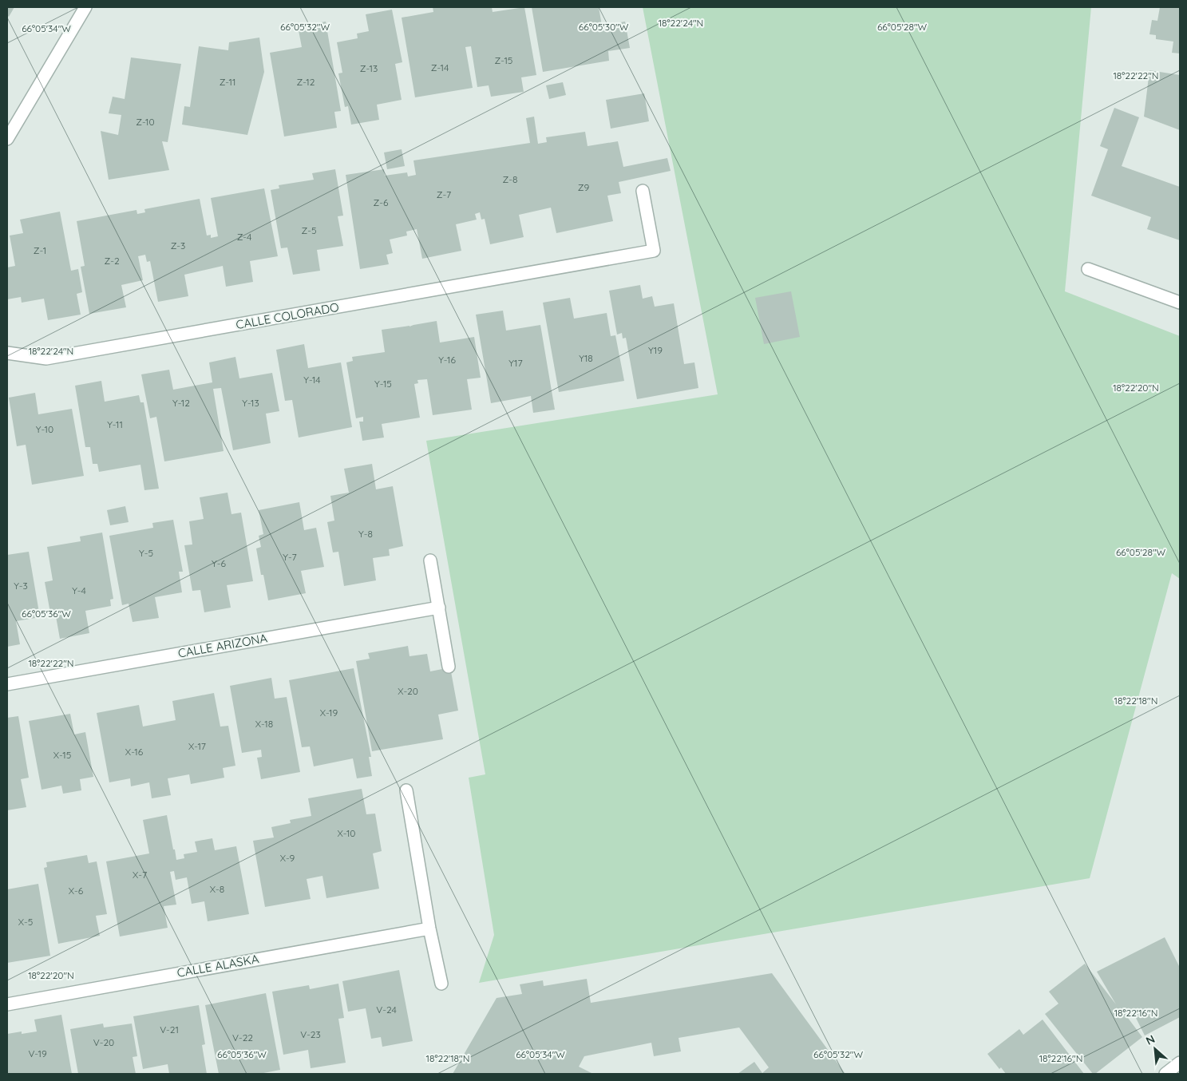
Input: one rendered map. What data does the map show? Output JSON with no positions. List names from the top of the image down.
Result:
{
  "streets": {
    "street": ["CALLE COLORADO", "CALLE ARIZONA", "CALLE ALASKA"]
  },
  "house_numbers": [
    "Z-15",
    "Z-14",
    "Z-13",
    "Z-11",
    "Z-12",
    "Z-10",
    "Z-8",
    "Z9",
    "Z-7",
    "Z-6",
    "Z-5",
    "Z-4",
    "Z-3",
    "Z-1",
    "Z-2",
    "Y19",
    "Y18",
    "Y-16",
    "Y17",
    "Y-14",
    "Y-15",
    "Y-12",
    "Y-13",
    "Y-11",
    "Y-10",
    "Y-8",
    "Y-5",
    "Y-7",
    "Y-6",
    "Y-3",
    "Y-4",
    "X-20",
    "X-19",
    "X-18",
    "X-17",
    "X-16",
    "X-15",
    "X-10",
    "X-9",
    "X-7",
    "X-8",
    "X-6",
    "X-5",
    "V-24",
    "V-21",
    "V-23",
    "V-22",
    "V-20",
    "V-19"
  ],
  "north": "top left",
  "coordinates": [
    "18°22'24\"N",
    "66°05'32\"W",
    "66°05'30\"W",
    "66°05'28\"W",
    "66°05'34\"W",
    "18°22'22\"N",
    "18°22'20\"N",
    "66°05'36\"W",
    "18°22'18\"N",
    "18°22'16\"N"
  ]
}
